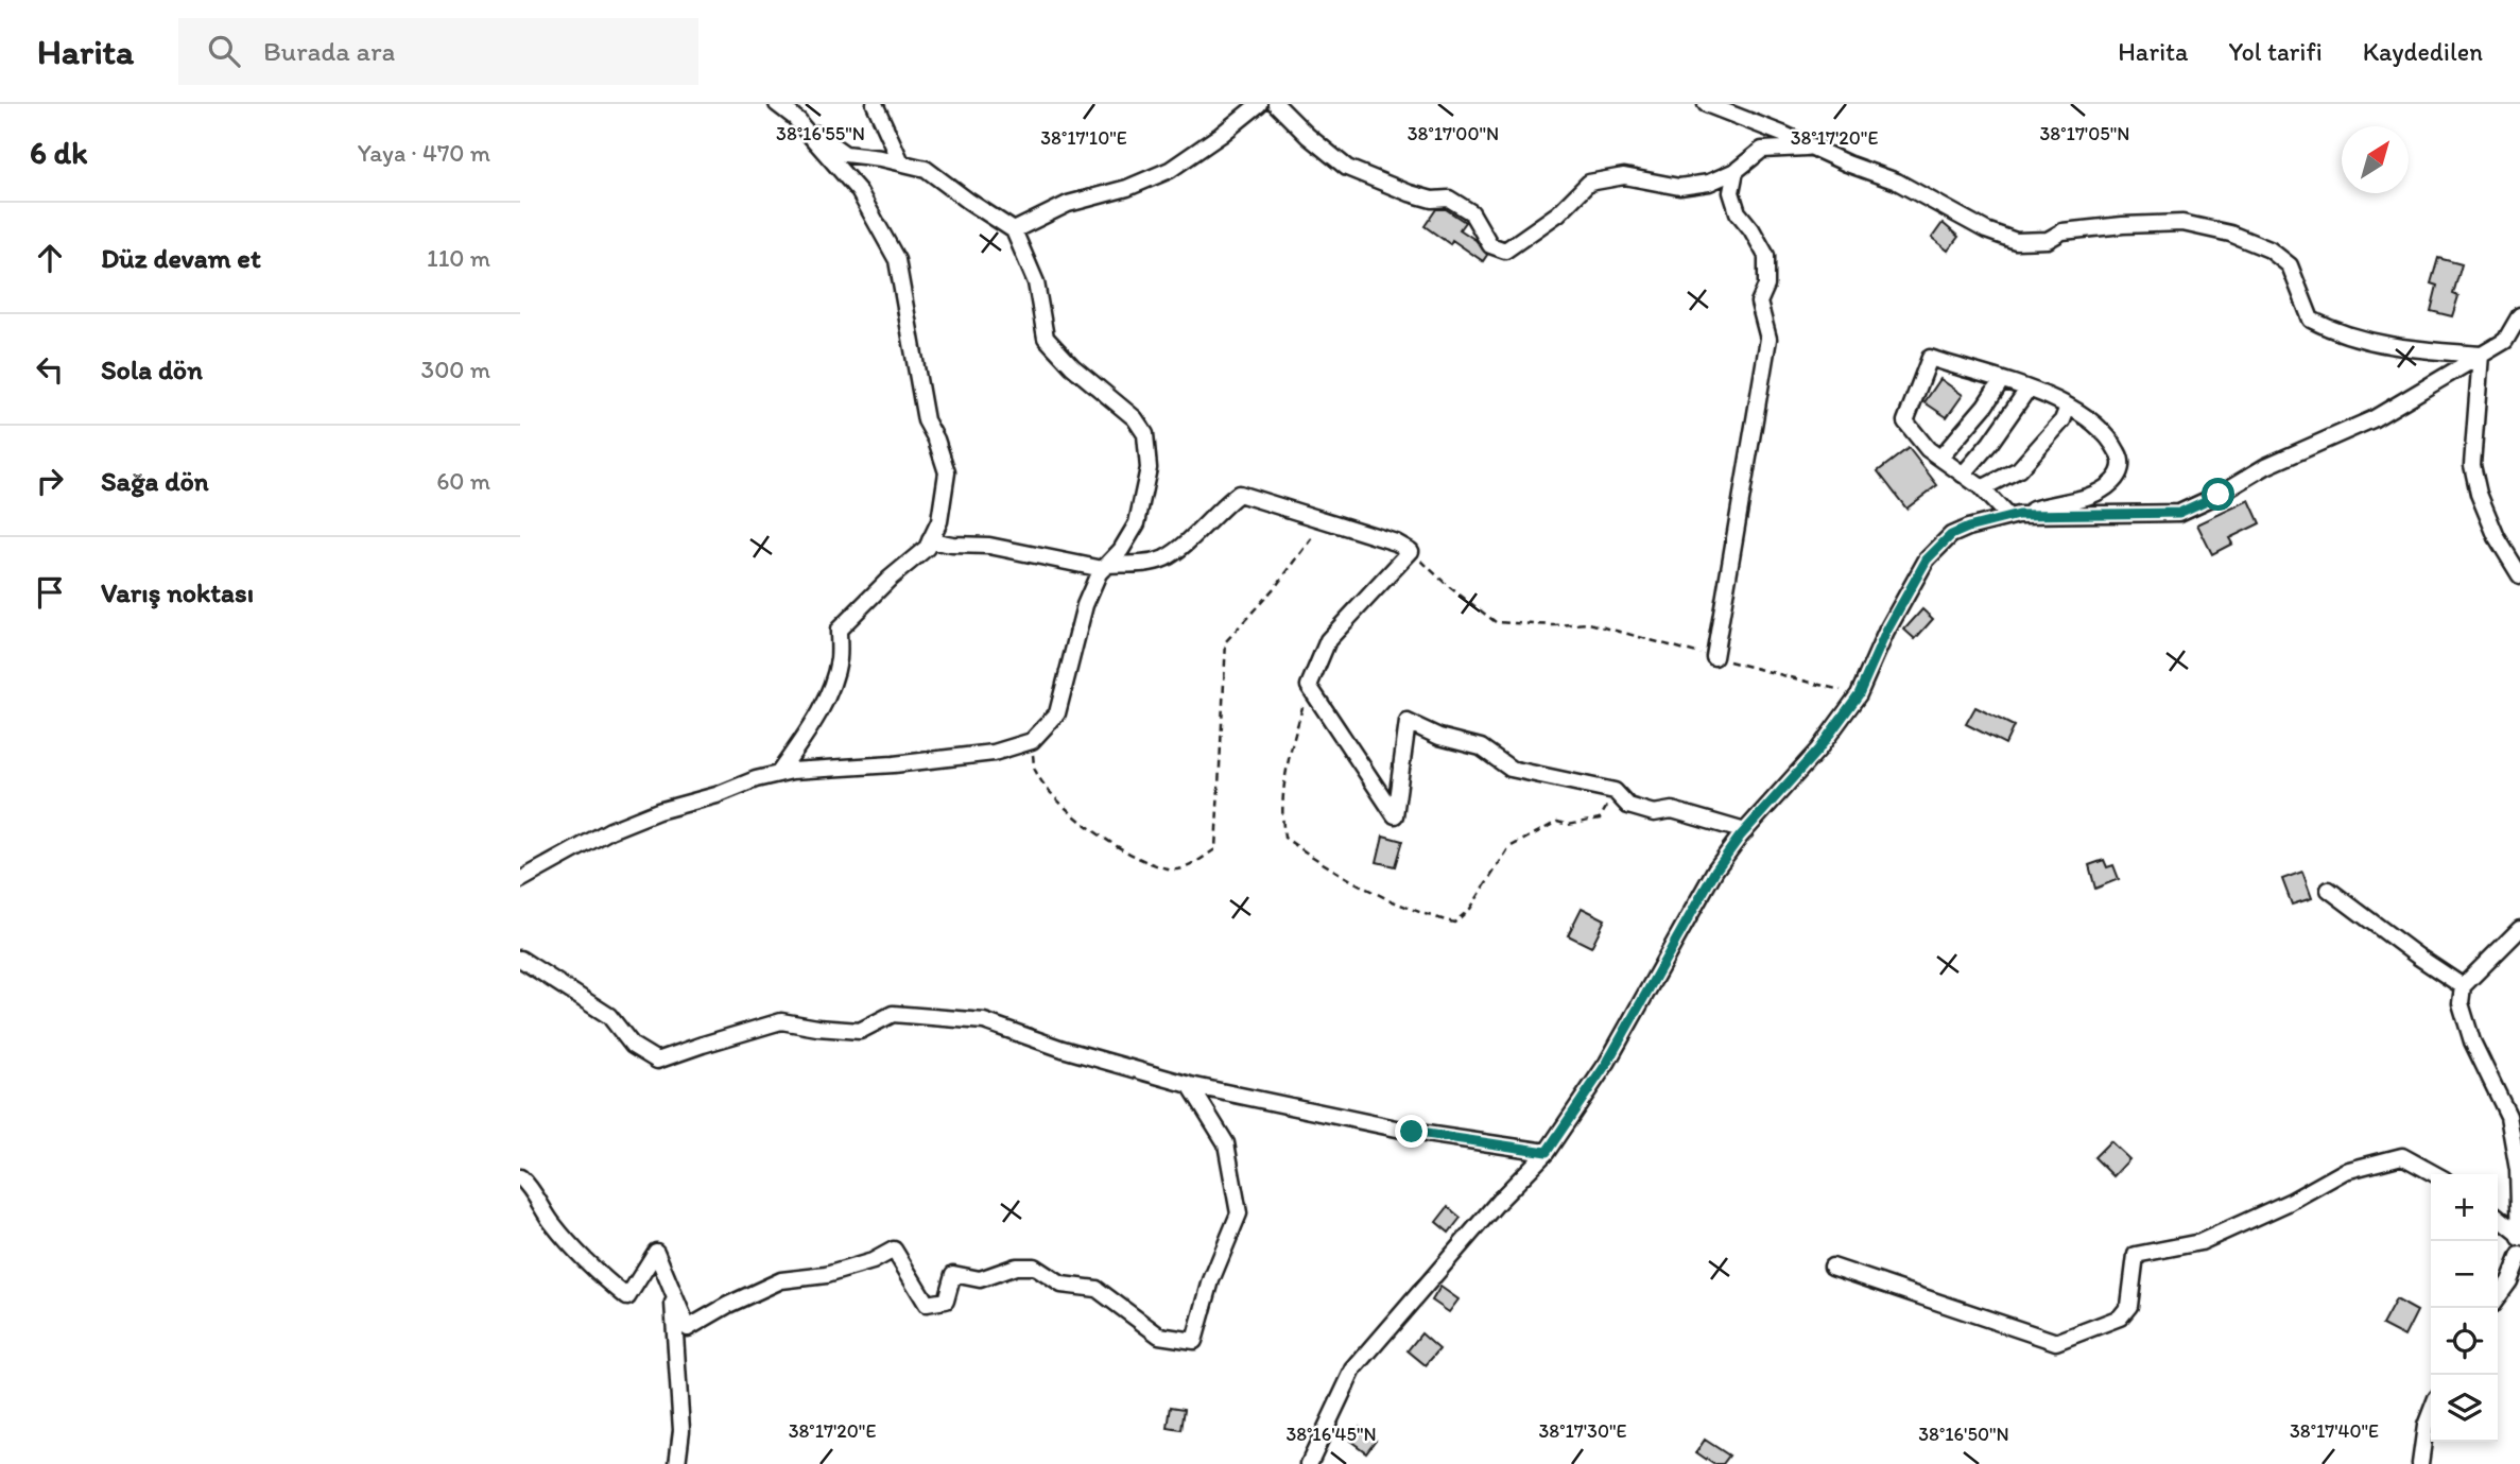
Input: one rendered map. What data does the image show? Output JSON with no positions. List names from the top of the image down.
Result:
{
  "north": "top right",
  "page": {
    "header": "Harita",
    "search": "Burada ara",
    "nav": ["Harita", "Yol tarifi", "Kaydedilen"],
    "heading": ["6 dk", "Yaya · 470 m"],
    "list": [
      ["Düz devam et", "110 m"],
      ["Sola dön", "300 m"],
      ["Sağa dön", "60 m"],
      "Varış noktası"
    ],
    "map_buttons": ["+", "−"]
  },
  "coordinates": [
    "38°16'55\"N",
    "38°17'00\"N",
    "38°17'05\"N",
    "38°17'10\"E",
    "38°17'20\"E",
    "38°17'30\"E",
    "38°17'40\"E",
    "38°16'45\"N",
    "38°16'50\"N"
  ]
}
